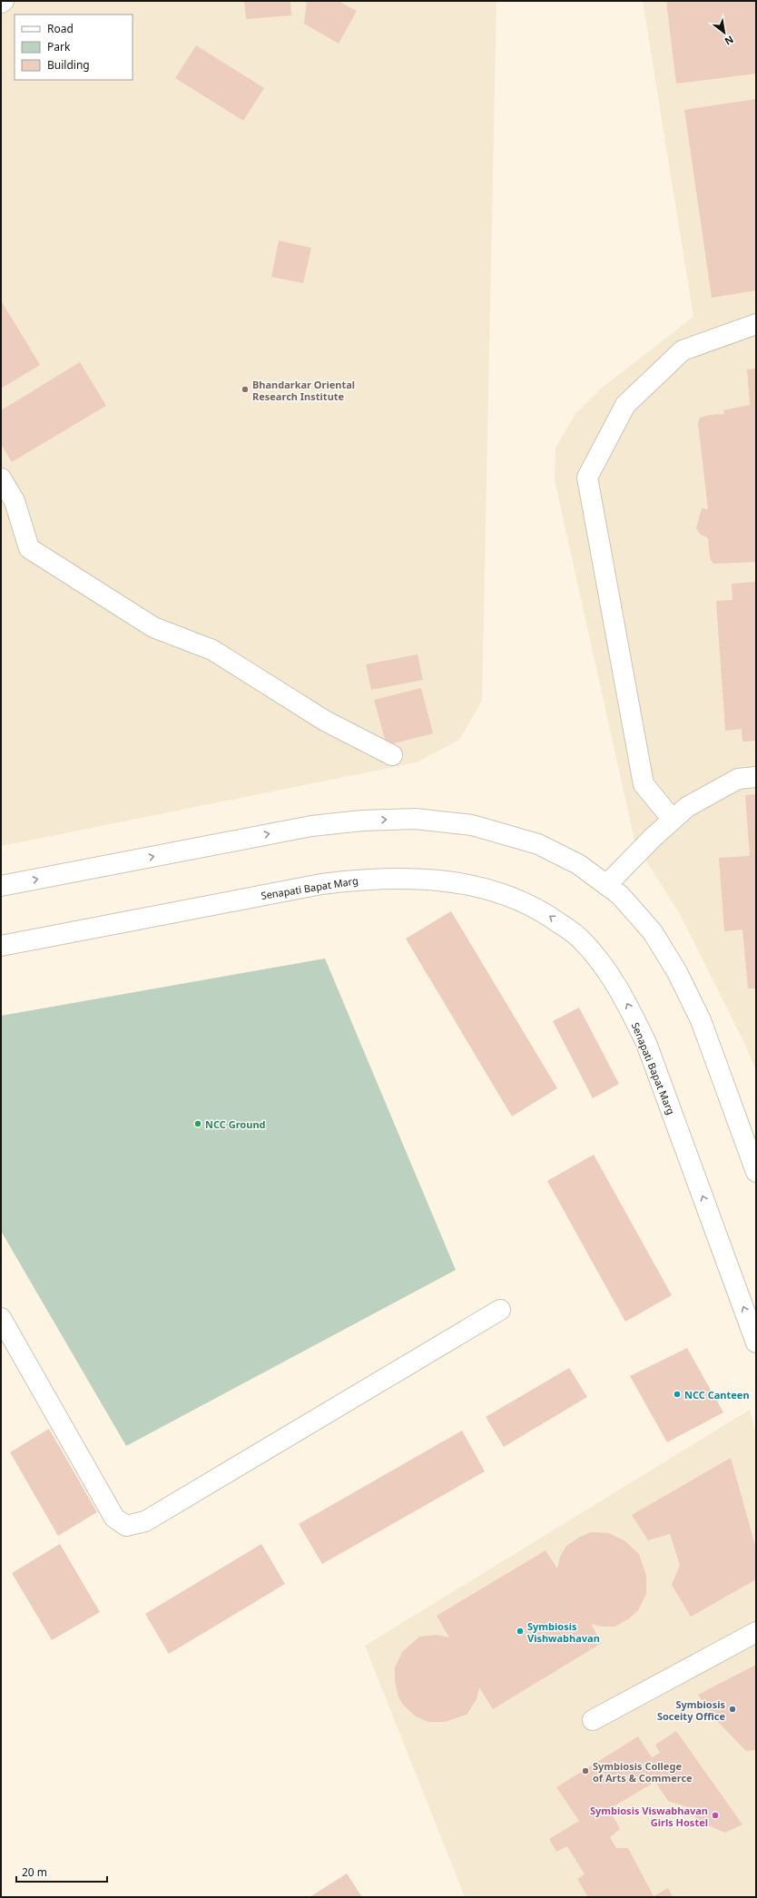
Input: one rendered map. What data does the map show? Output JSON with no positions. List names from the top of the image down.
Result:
{
  "streets": {
    "main road": ["Senapati Bapat Marg"]
  },
  "one_way": ["Senapati Bapat Marg"],
  "places": [
    "Bhandarkar Oriental Research Institute",
    "NCC Ground",
    "NCC Canteen",
    "Symbiosis Vishwabhavan",
    "Symbiosis Soceity Office",
    "Symbiosis College of Arts & Commerce",
    "Symbiosis Viswabhavan Girls Hostel"
  ],
  "legend": ["Road", "Park", "Building"],
  "scale_bar": "20 m",
  "north": "bottom right"
}
